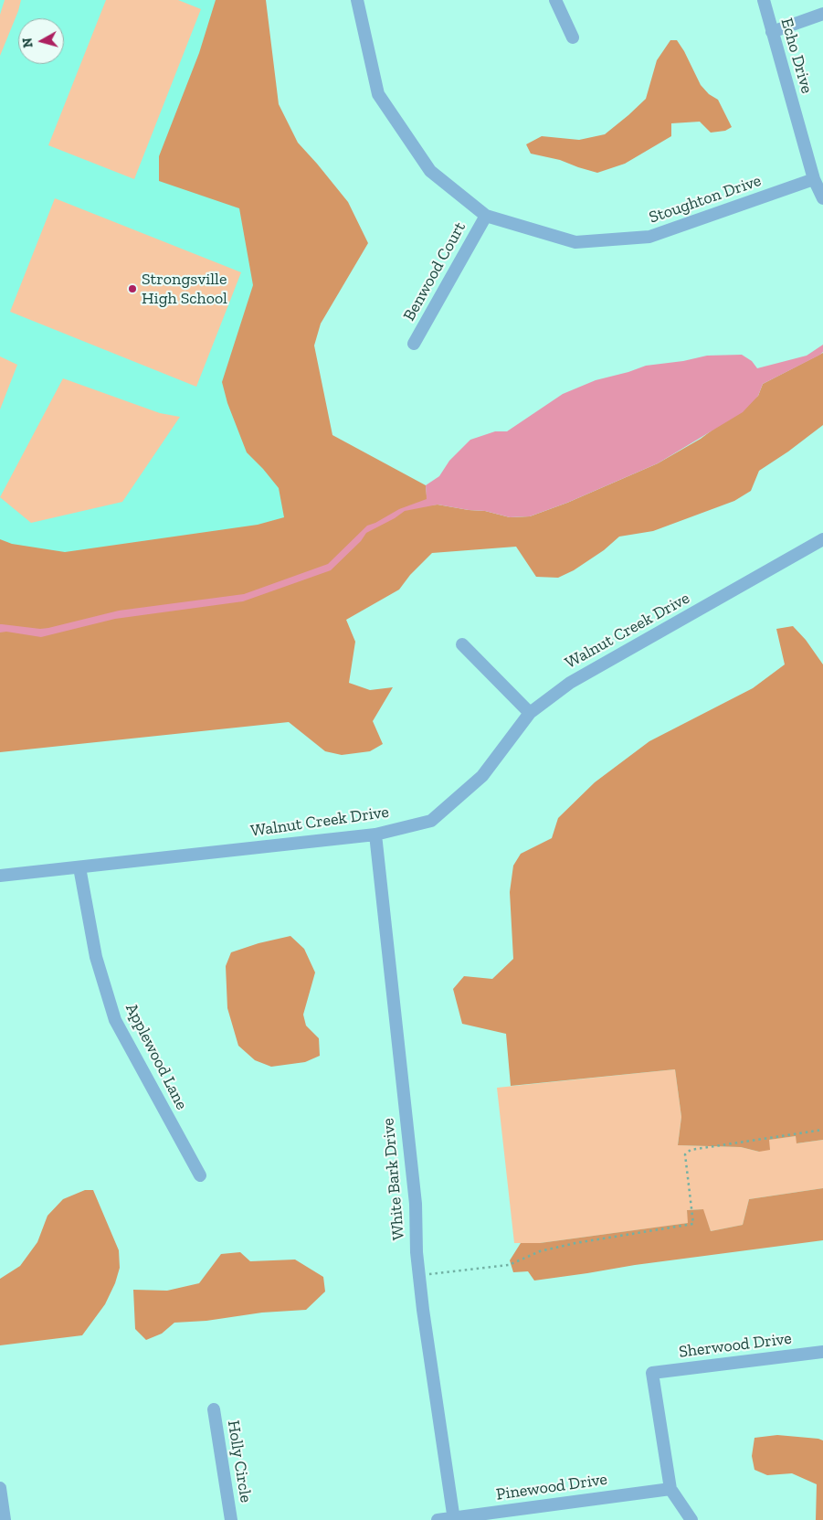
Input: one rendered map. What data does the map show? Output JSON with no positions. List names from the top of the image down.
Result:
{
  "streets": {
    "street": [
      "Echo Drive",
      "Stoughton Drive",
      "Benwood Court",
      "Walnut Creek Drive",
      "Applewood Lane",
      "White Bark Drive",
      "Sherwood Drive",
      "Holly Circle",
      "Pinewood Drive"
    ]
  },
  "crossings": [
    ["Echo Drive", "Stoughton Drive"],
    ["Stoughton Drive", "Benwood Court"],
    ["Walnut Creek Drive", "Applewood Lane"],
    ["Walnut Creek Drive", "White Bark Drive"],
    ["White Bark Drive", "Pinewood Drive"],
    ["Sherwood Drive", "Pinewood Drive"]
  ],
  "places": ["Strongsville High School"],
  "north": "left"
}
